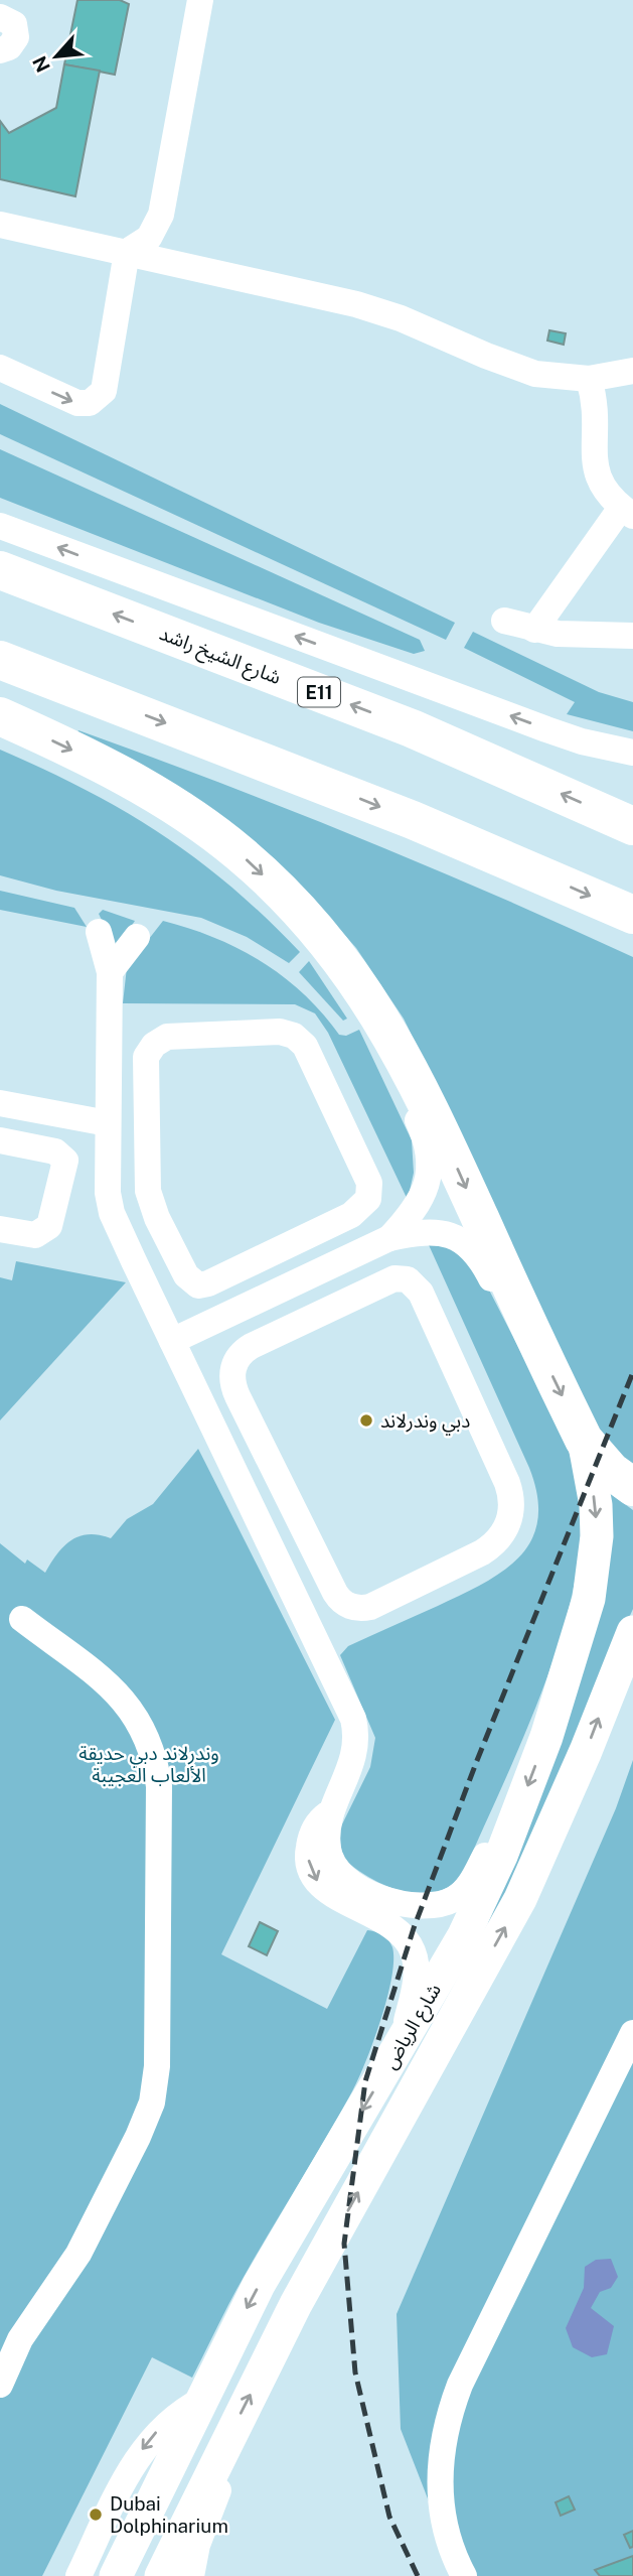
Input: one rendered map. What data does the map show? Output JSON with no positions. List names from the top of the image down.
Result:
{
  "streets": {
    "highway": ["شارع الشيخ راشد", "E11"],
    "main road": ["شارع الرياض"]
  },
  "parks": ["وندرلاند دبي حديقة الألعاب العجيبة"],
  "places": ["دبي وندرلاند", "Dubai Dolphinarium"],
  "north": "bottom left"
}
